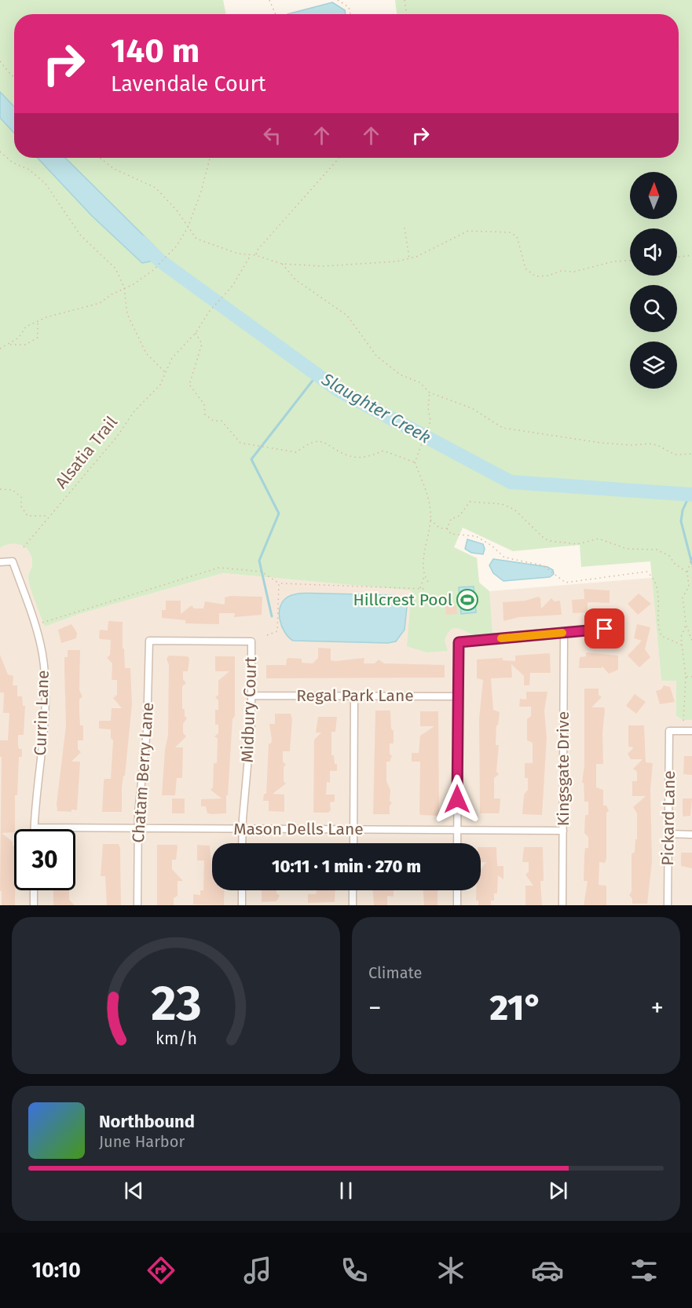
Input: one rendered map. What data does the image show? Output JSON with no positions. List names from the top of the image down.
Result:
{
  "streets": {
    "street": [
      "Regal Park Lane",
      "Midbury Court",
      "Currin Lane",
      "Kingsgate Drive",
      "Chatam Berry Lane",
      "Pickard Lane",
      "Mason Dells Lane"
    ],
    "path": ["Alsatia Trail"]
  },
  "crossings": [
    ["Regal Park Lane", "Midbury Court"],
    ["Midbury Court", "Chatam Berry Lane"],
    ["Midbury Court", "Mason Dells Lane"],
    ["Currin Lane", "Mason Dells Lane"],
    ["Kingsgate Drive", "Mason Dells Lane"],
    ["Chatam Berry Lane", "Mason Dells Lane"]
  ],
  "water": ["Slaughter Creek"],
  "places": {
    "sports": ["Hillcrest Pool"]
  },
  "north": "top",
  "page": {
    "turn": ["140 m", "Lavendale Court"],
    "limit": "30",
    "trip": "10:11 · 1 min · 270 m",
    "tile": "Climate",
    "heat": ["−", "21°", "+"],
    "song": ["Northbound", "June Harbor"],
    "tabs": "10:10",
    "gauge": ["23", "km/h"]
  }
}
